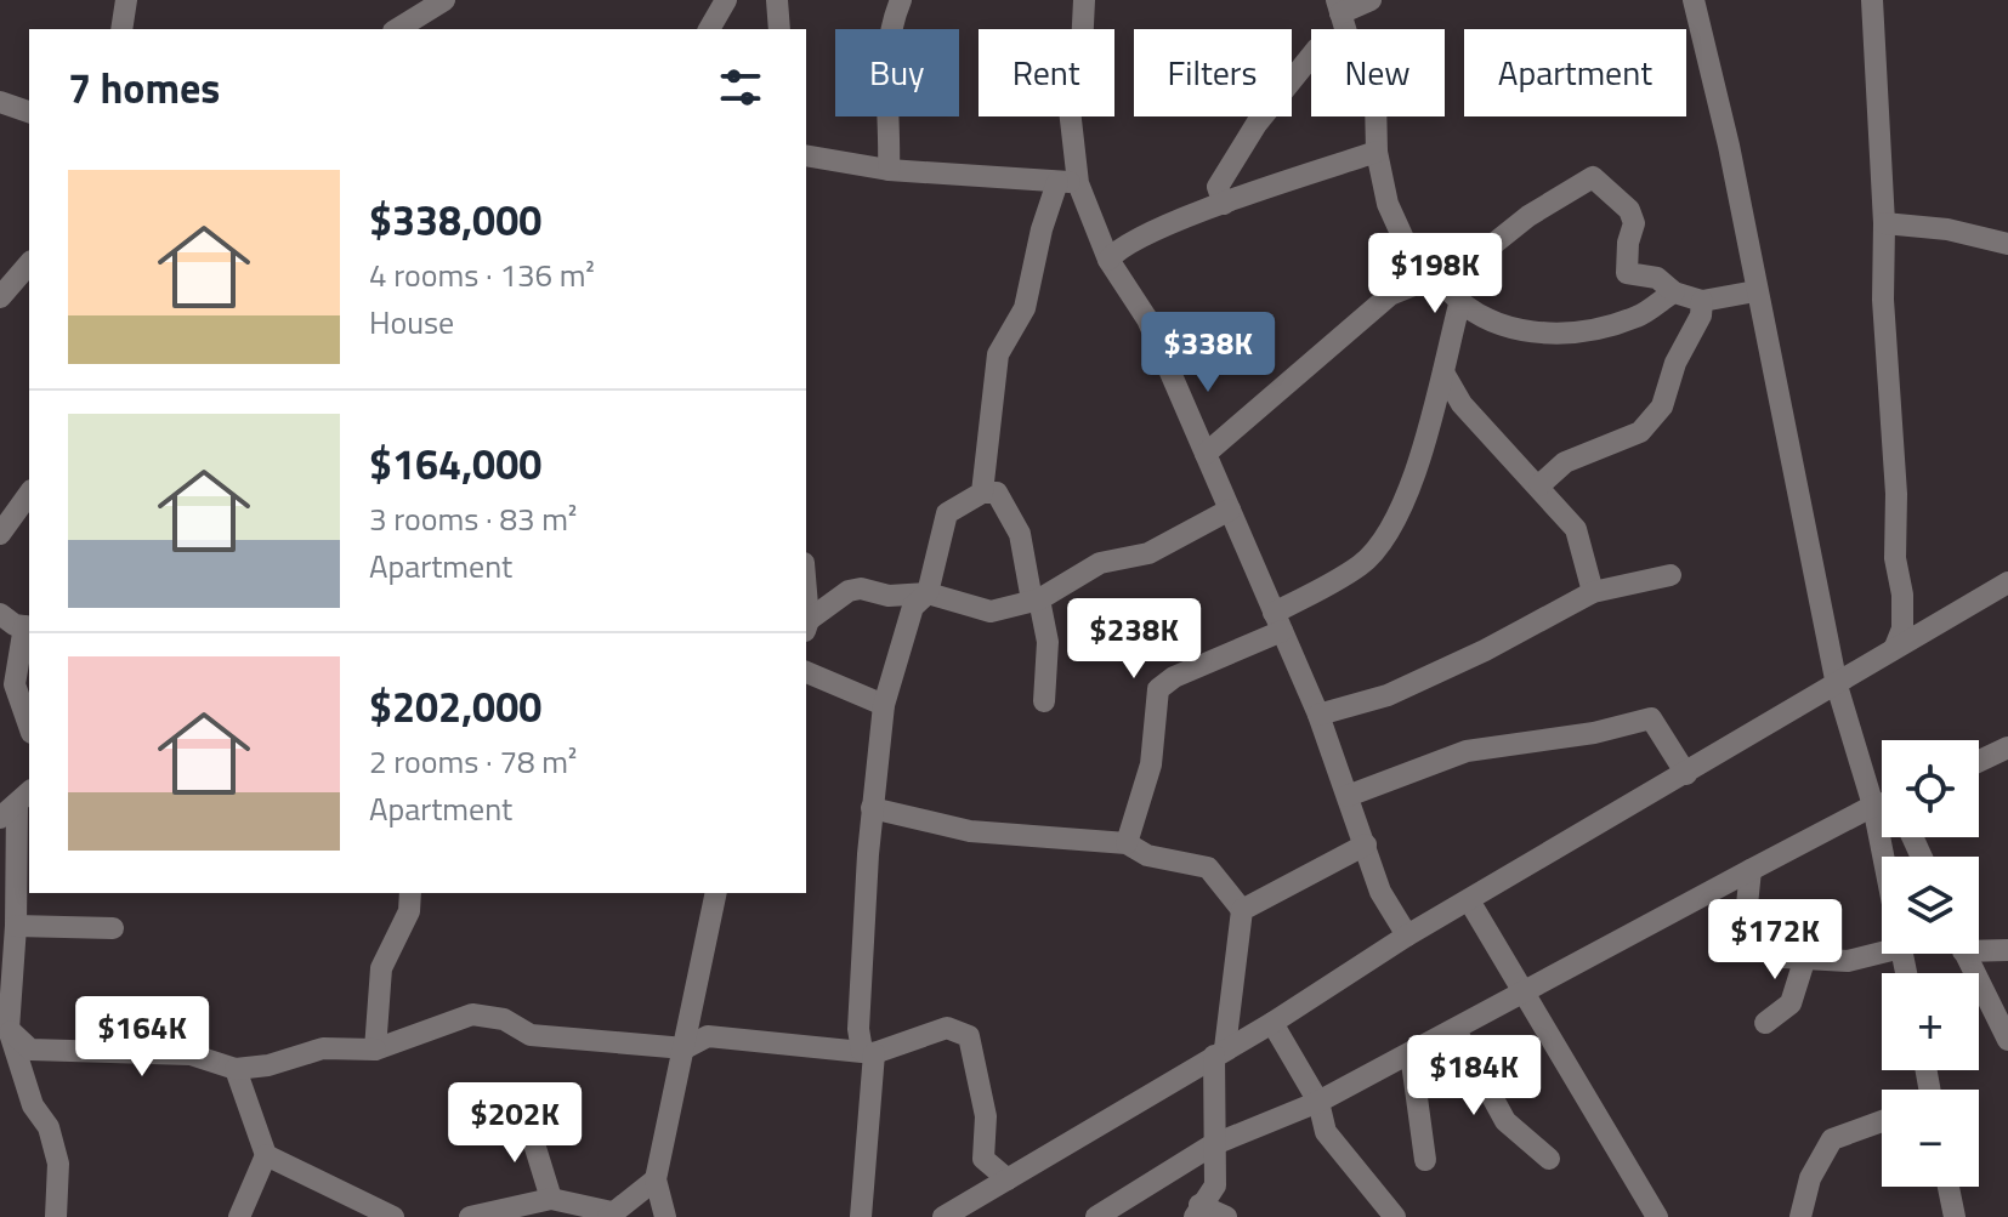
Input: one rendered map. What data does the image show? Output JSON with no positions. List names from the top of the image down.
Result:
{
  "page": {
    "chip": [
      "Buy",
      "Rent",
      "Filters",
      "New",
      "Apartment"
    ],
    "heading": "7 homes",
    "list": [
      {
        "name": "$338,000",
        "note": "4 rooms · 136 m² · House"
      },
      {
        "name": "$164,000",
        "note": "3 rooms · 83 m² · Apartment"
      },
      {
        "name": "$202,000",
        "note": "2 rooms · 78 m² · Apartment"
      }
    ],
    "price": [
      "$198K",
      "$338K",
      "$238K",
      "$172K",
      "$164K",
      "$184K",
      "$202K"
    ],
    "map_buttons": ["+", "−"]
  }
}
